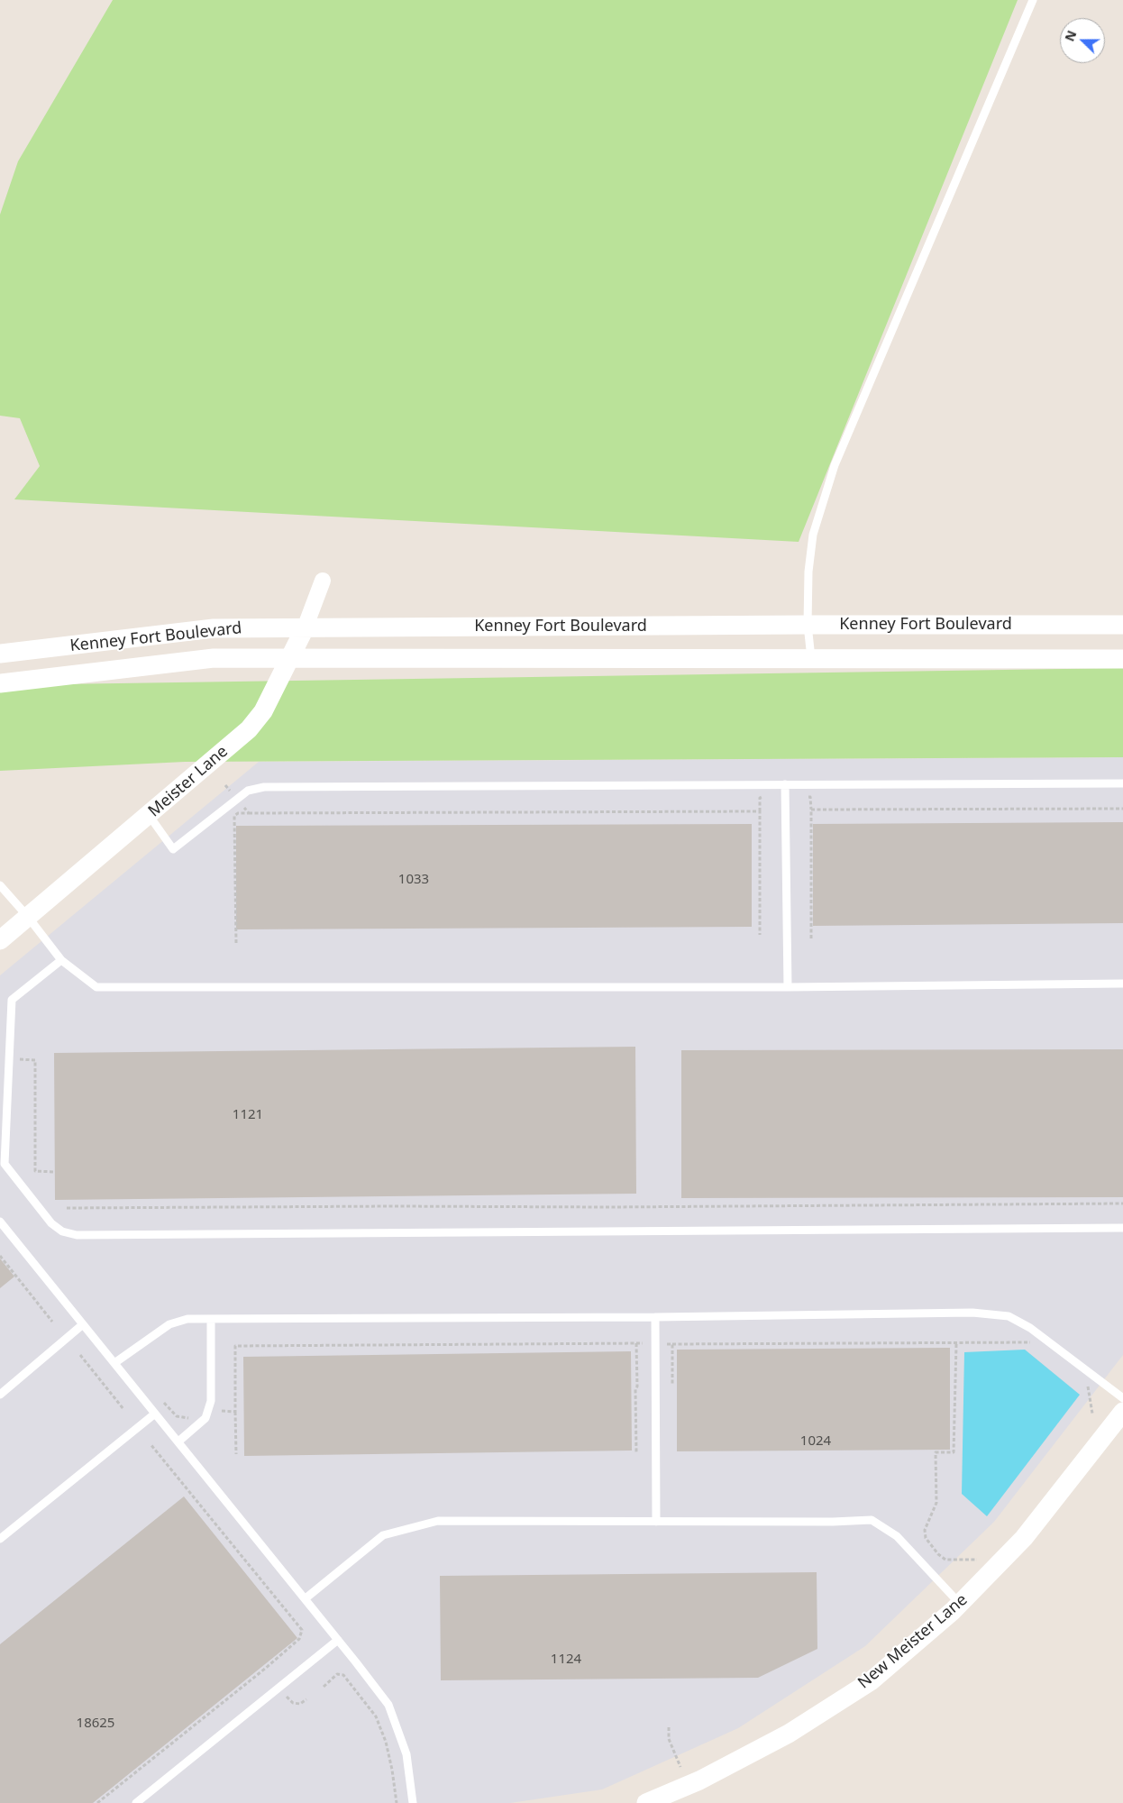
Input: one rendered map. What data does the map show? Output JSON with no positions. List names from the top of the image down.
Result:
{
  "streets": {
    "street": ["Kenney Fort Boulevard", "Meister Lane", "New Meister Lane"]
  },
  "crossings": [
    ["Kenney Fort Boulevard", "Meister Lane"]
  ],
  "house_numbers": [
    "1033",
    "1121",
    "1024",
    "1124",
    "18625"
  ],
  "north": "left"
}
